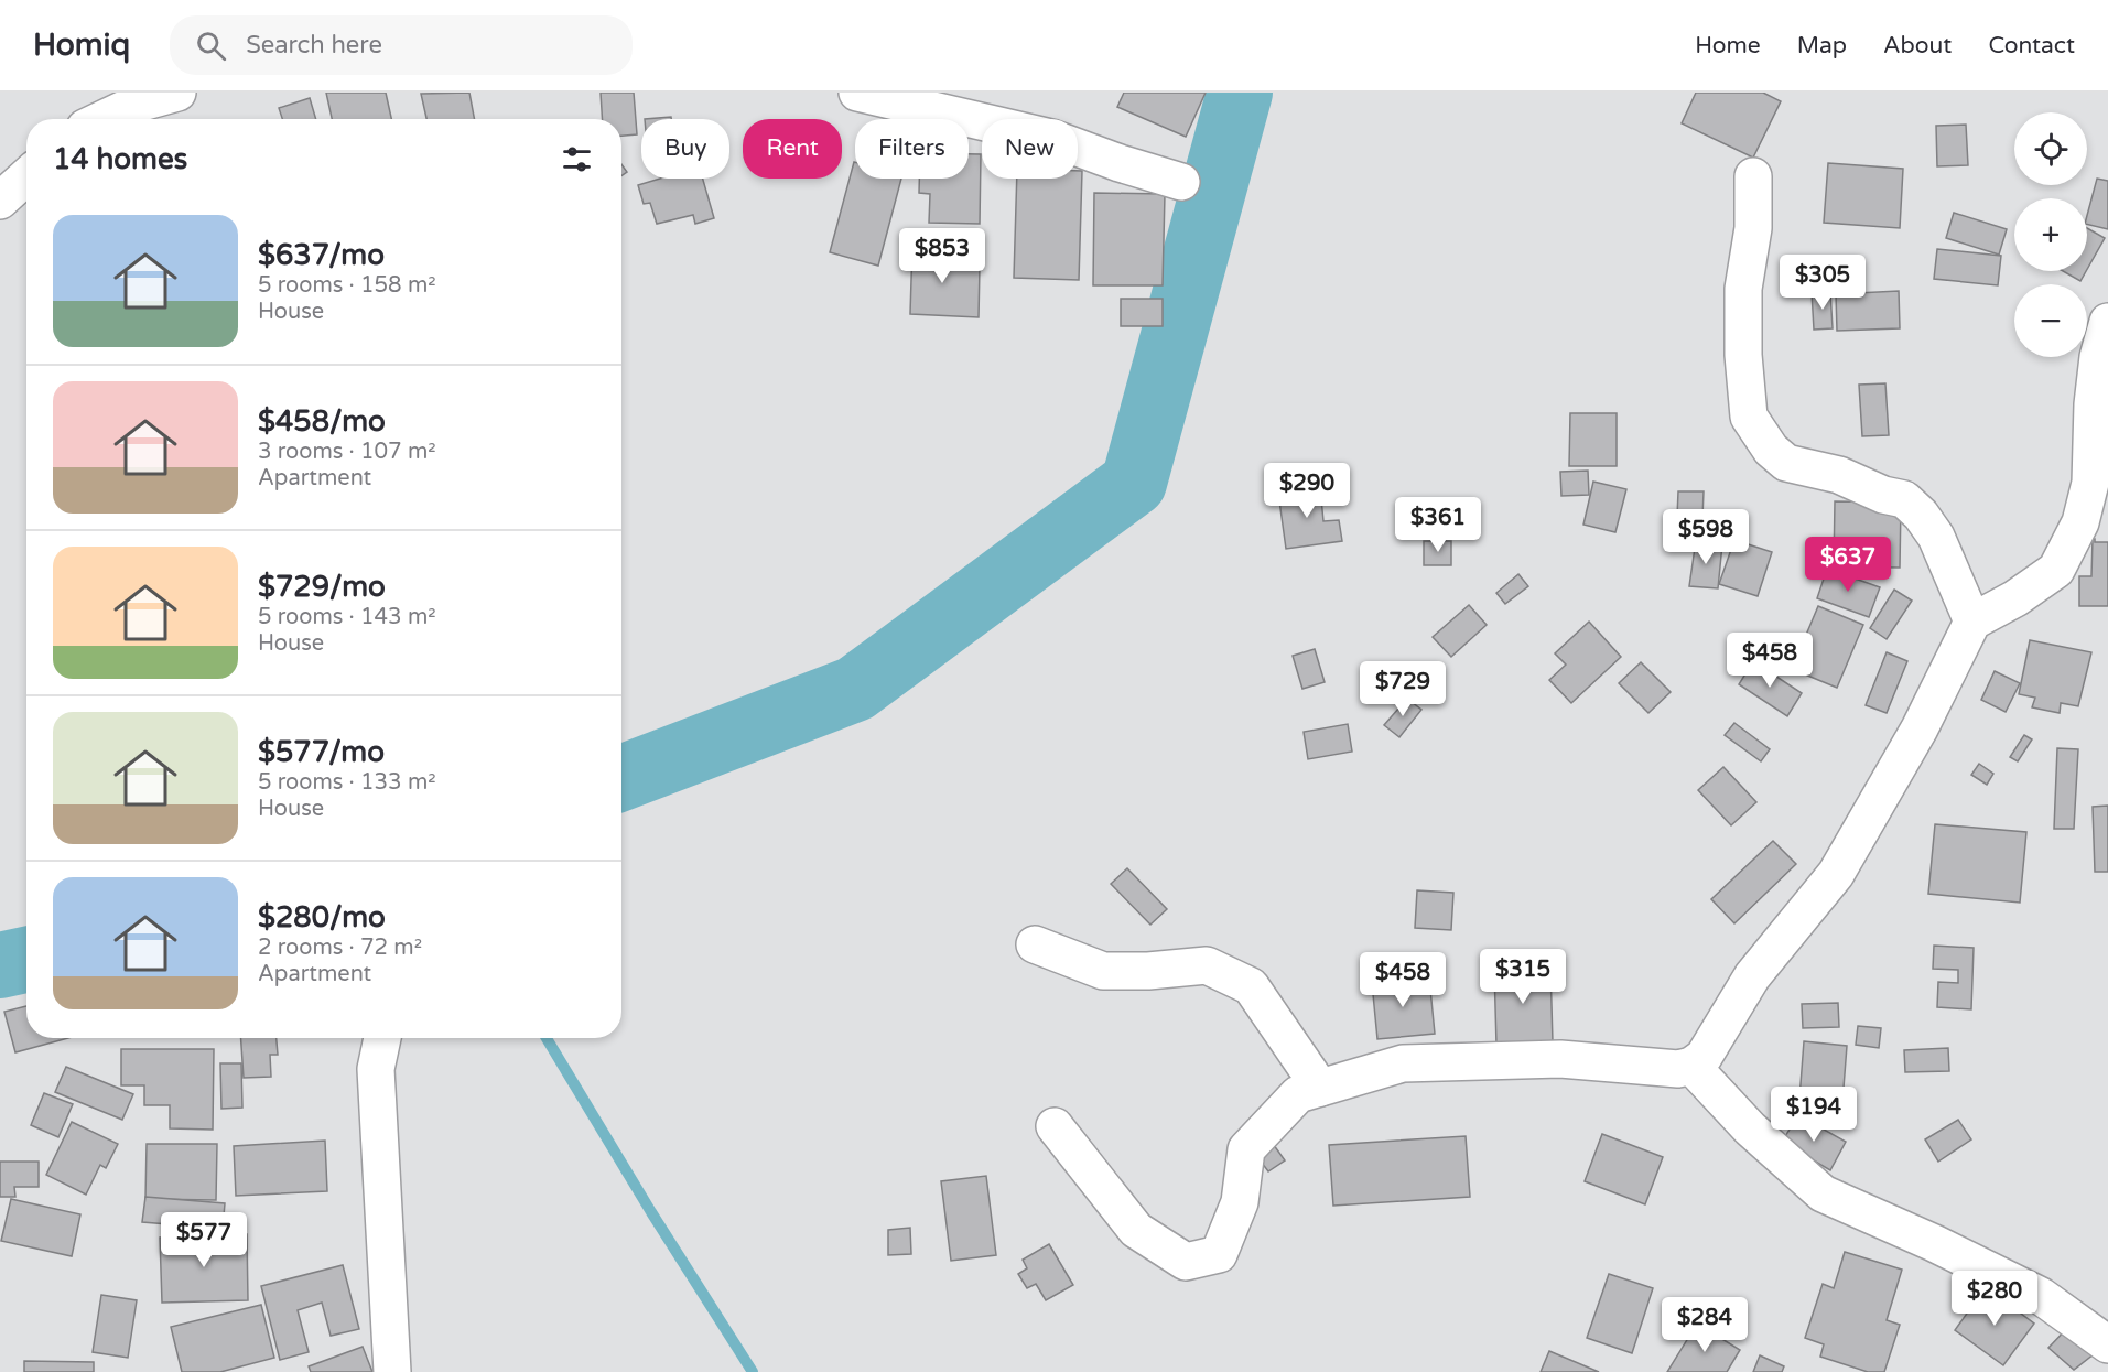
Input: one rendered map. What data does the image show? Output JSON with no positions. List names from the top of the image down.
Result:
{
  "page": {
    "header": "Homiq",
    "search": "Search here",
    "nav": [
      "Home",
      "Map",
      "About",
      "Contact"
    ],
    "map_buttons": ["+", "−"],
    "chip": [
      "Buy",
      "Rent",
      "Filters",
      "New"
    ],
    "heading": "14 homes",
    "list": [
      {
        "name": "$637/mo",
        "note": "5 rooms · 158 m² · House"
      },
      {
        "name": "$458/mo",
        "note": "3 rooms · 107 m² · Apartment"
      },
      {
        "name": "$729/mo",
        "note": "5 rooms · 143 m² · House"
      },
      {
        "name": "$577/mo",
        "note": "5 rooms · 133 m² · House"
      },
      {
        "name": "$280/mo",
        "note": "2 rooms · 72 m² · Apartment"
      }
    ],
    "price": [
      "$853",
      "$305",
      "$290",
      "$361",
      "$598",
      "$637",
      "$458",
      "$729",
      "$315",
      "$458",
      "$194",
      "$577",
      "$280",
      "$284"
    ]
  }
}
